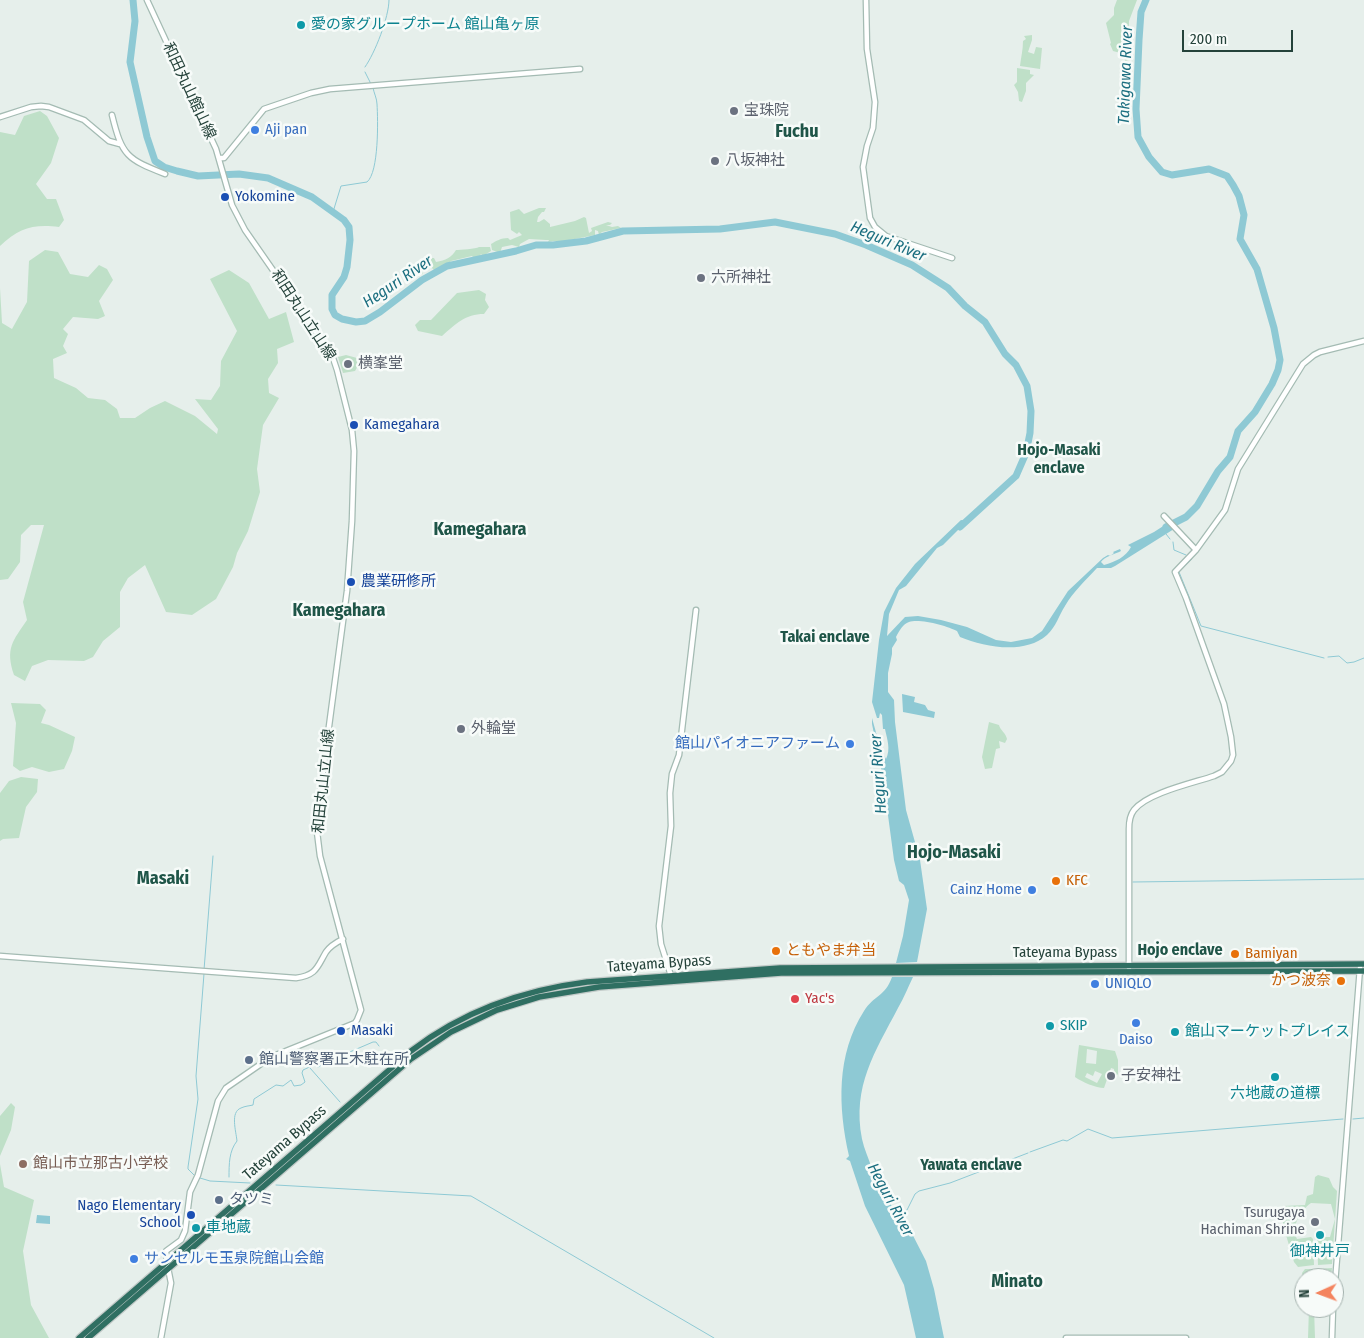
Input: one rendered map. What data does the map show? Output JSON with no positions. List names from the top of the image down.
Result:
{
  "streets": {
    "highway": ["Tateyama Bypass"],
    "street": ["和田丸山館山線", "和田丸山立山線"]
  },
  "crossings": [
    ["和田丸山館山線", "和田丸山立山線"],
    ["和田丸山立山線", "Tateyama Bypass"]
  ],
  "districts": [
    "Fuchu",
    "Hojo-Masaki enclave",
    "Kamegahara",
    "Kamegahara",
    "Takai enclave",
    "Hojo-Masaki",
    "Masaki",
    "Hojo enclave",
    "Yawata enclave",
    "Minato"
  ],
  "water": ["Takigawa River", "Heguri River"],
  "places": [
    "愛の家グループホーム 館山亀ヶ原",
    "宝珠院",
    "Aji pan",
    "八坂神社",
    "Yokomine",
    "六所神社",
    "横峯堂",
    "Kamegahara",
    "農業研修所",
    "外輪堂",
    "館山パイオニアファーム",
    "KFC",
    "Cainz Home",
    "ともやま弁当",
    "Bamiyan",
    "かつ波奈",
    "UNIQLO",
    "Yac's",
    "Daiso",
    "SKIP",
    "Masaki",
    "館山マーケットプレイス",
    "館山警察署正木駐在所",
    "子安神社",
    "六地蔵の道標",
    "館山市立那古小学校",
    "タツミ",
    "Nago Elementary School",
    "Tsurugaya Hachiman Shrine",
    "車地蔵",
    "御神井戸",
    "サンセルモ玉泉院館山会館"
  ],
  "scale_bar": "200 m",
  "north": "left"
}
